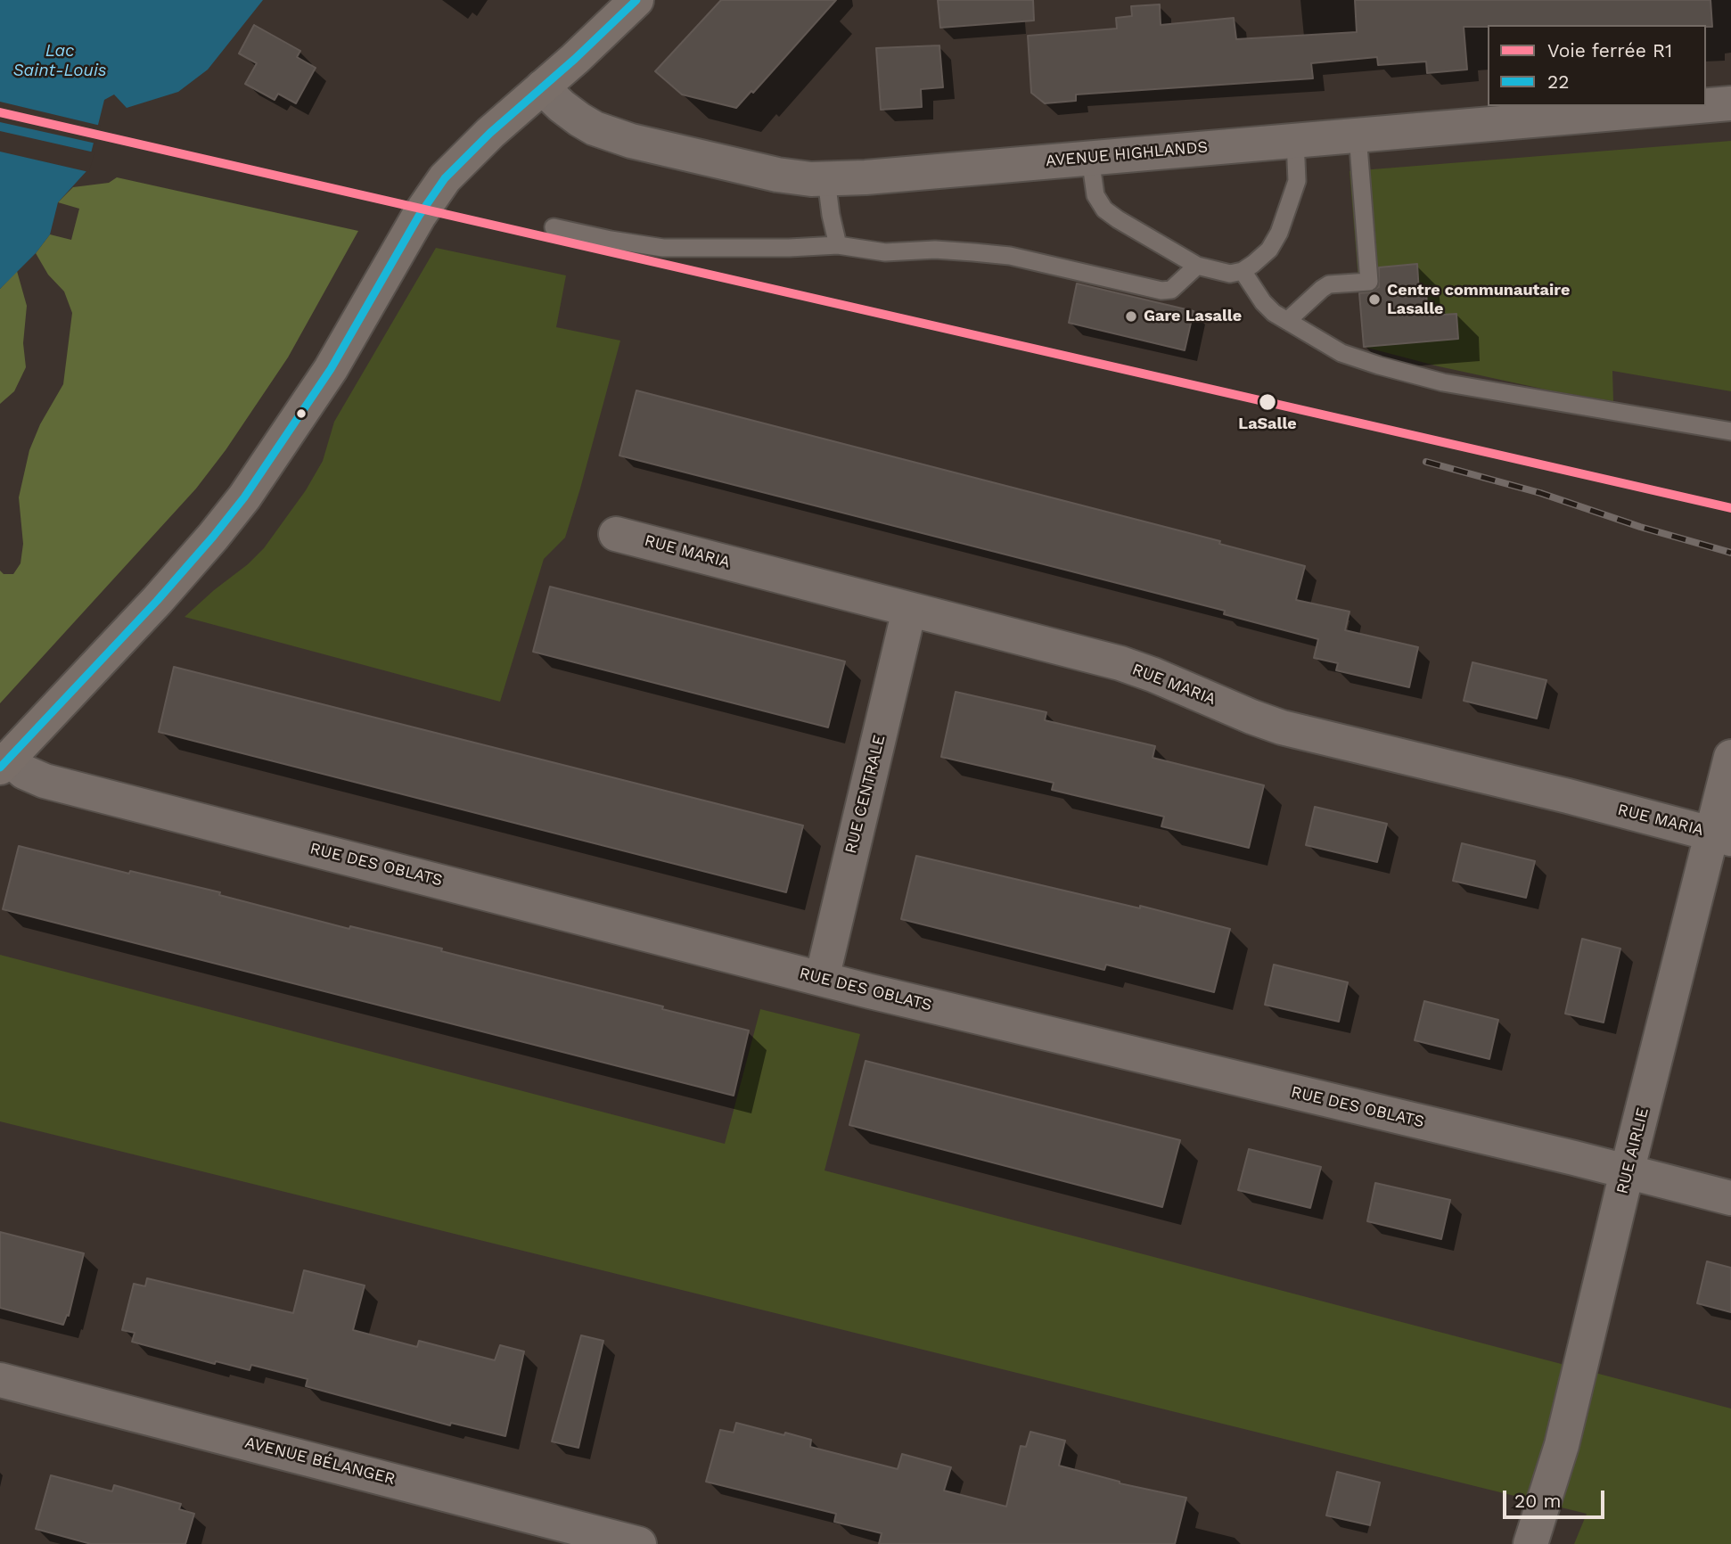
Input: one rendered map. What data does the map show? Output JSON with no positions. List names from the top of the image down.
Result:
{
  "streets": {
    "street": [
      "AVENUE HIGHLANDS",
      "RUE MARIA",
      "RUE CENTRALE",
      "RUE DES OBLATS",
      "RUE AIRLIE",
      "AVENUE BÉLANGER"
    ]
  },
  "crossings": [
    ["RUE MARIA", "RUE CENTRALE"],
    ["RUE MARIA", "RUE AIRLIE"],
    ["RUE CENTRALE", "RUE DES OBLATS"],
    ["RUE DES OBLATS", "RUE AIRLIE"]
  ],
  "water": ["Lac Saint-Louis"],
  "places": ["Centre communautaire Lasalle", "Gare Lasalle", "LaSalle"],
  "lines": ["transit line 22", "rail line R1"],
  "legend": ["Voie ferrée R1", "22"],
  "scale_bar": "20 m"
}
